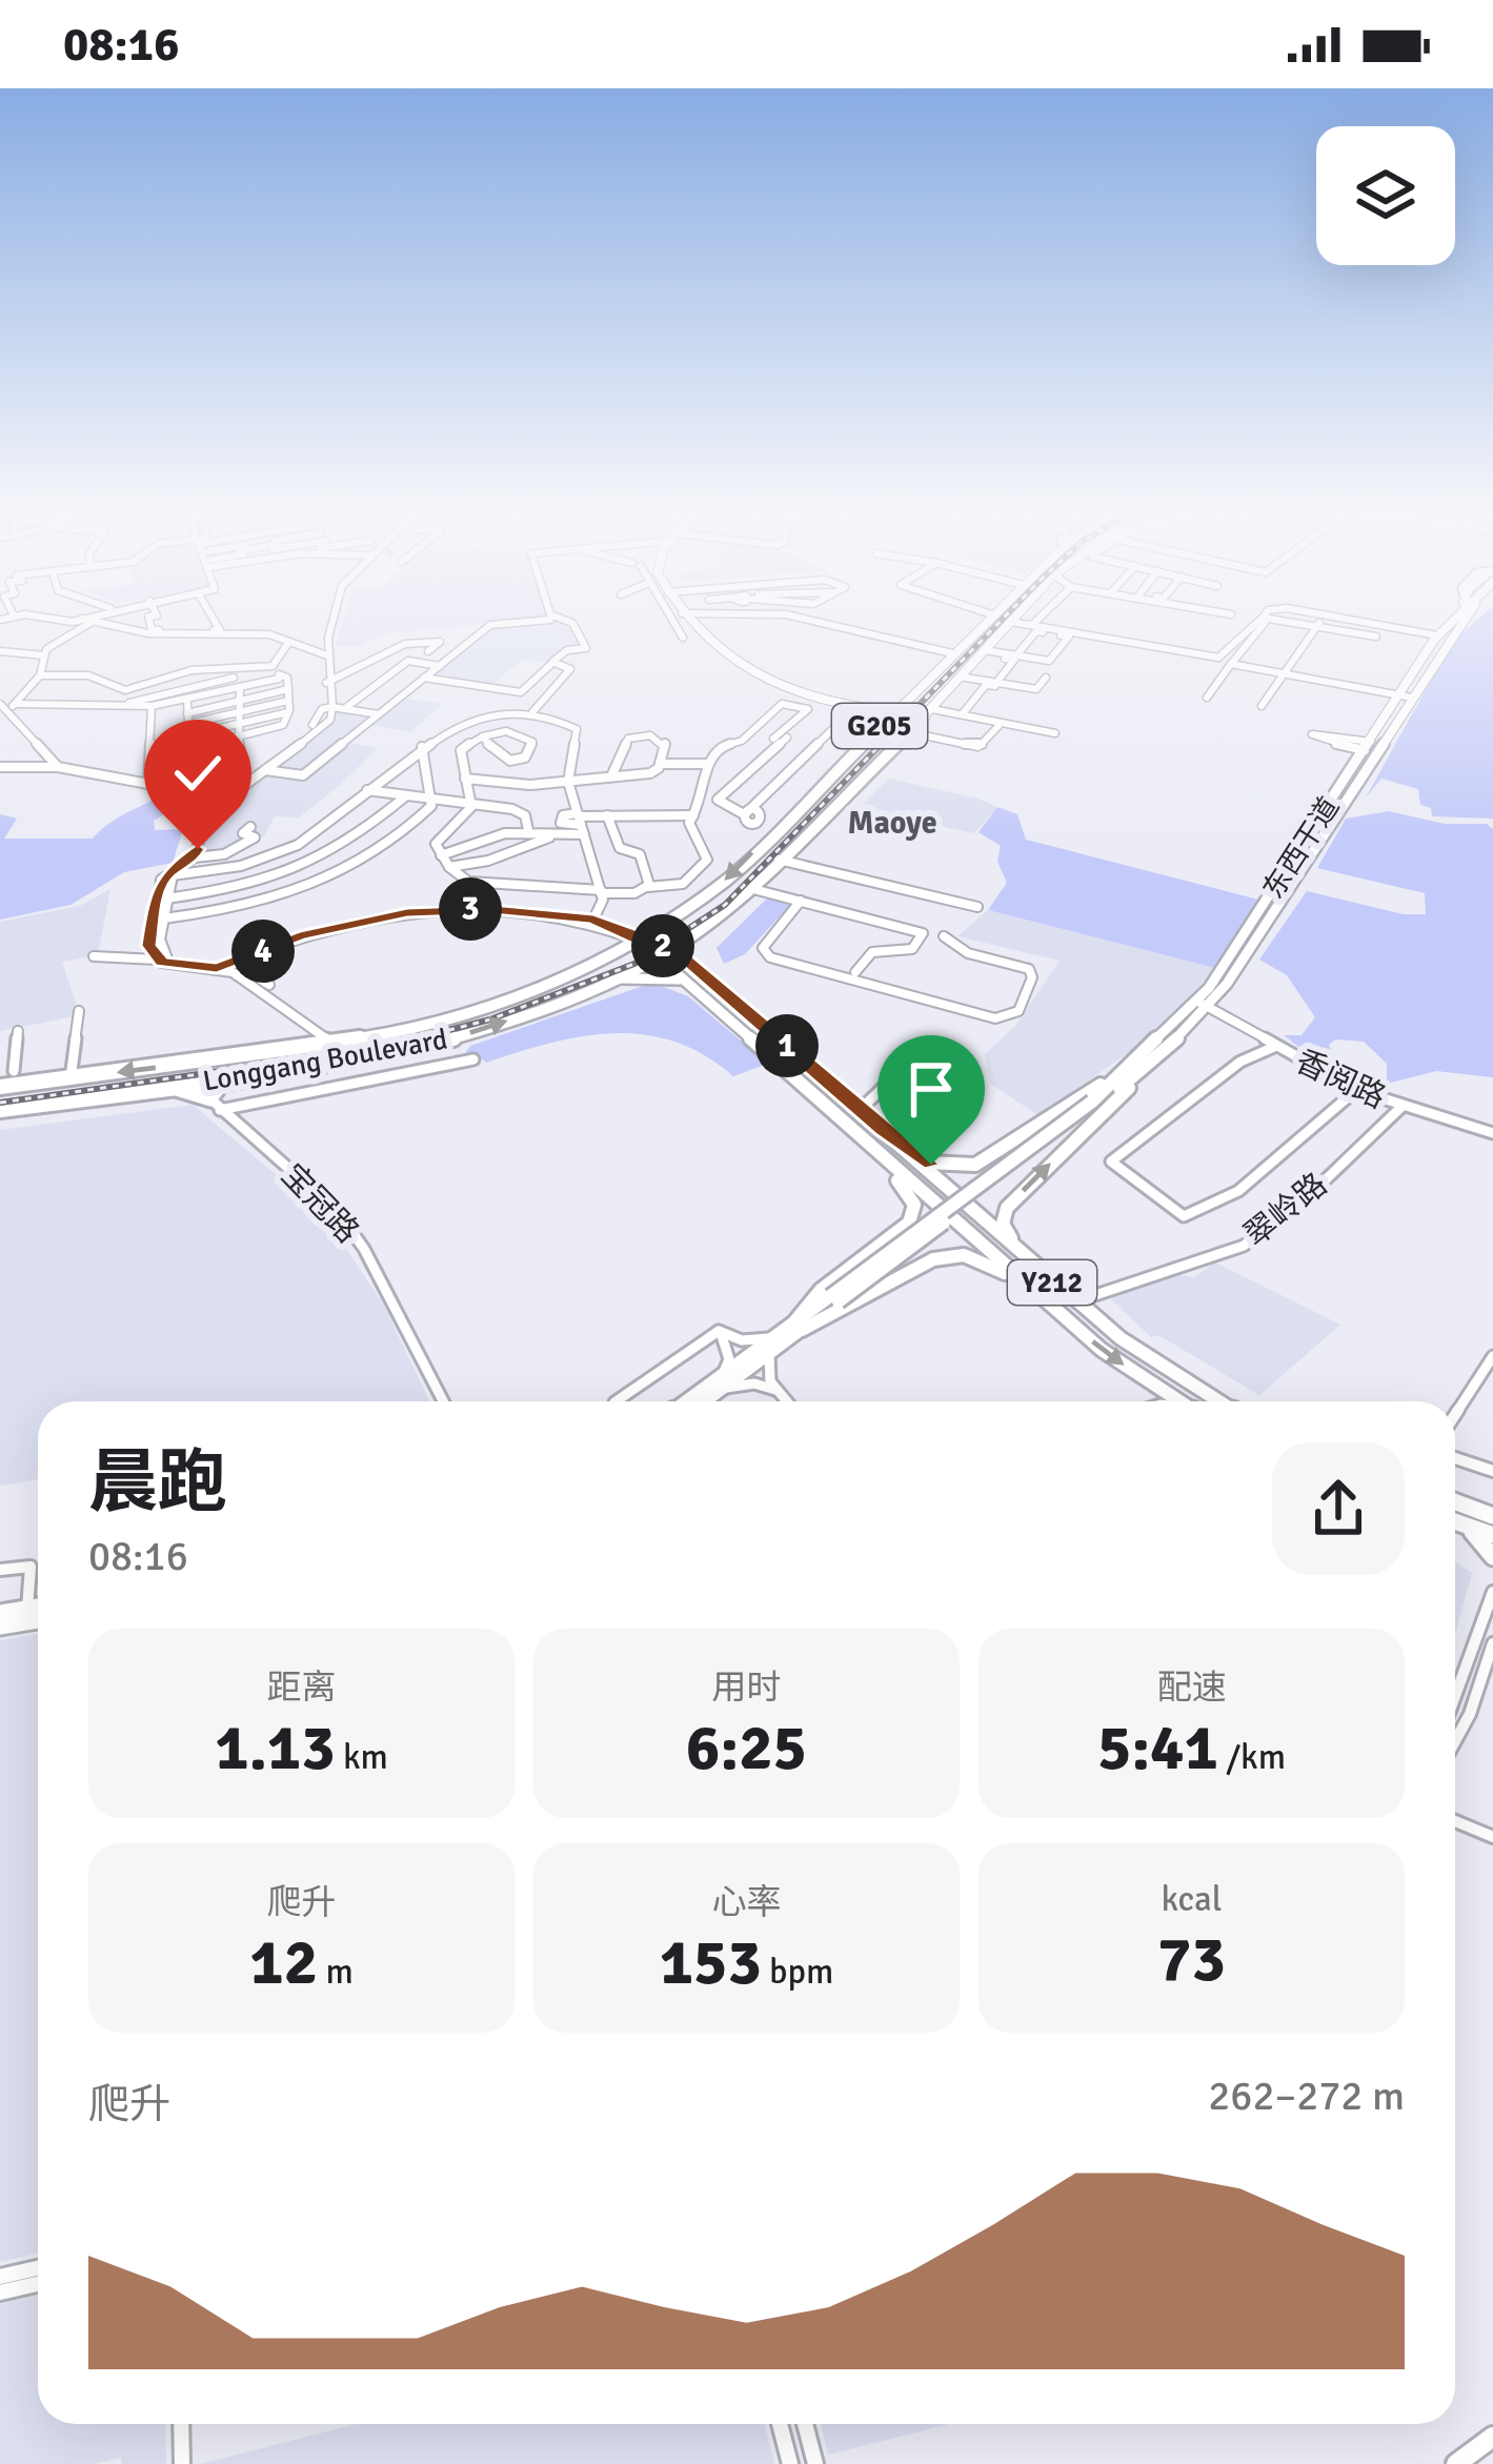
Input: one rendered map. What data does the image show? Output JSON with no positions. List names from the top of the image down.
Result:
{
  "streets": {
    "highway": ["G205", "Longgang Boulevard"],
    "main road": ["东西干道", "Y212"],
    "street": ["香阅路", "宝冠路", "翠岭路"]
  },
  "crossings": [
    ["东西干道", "香阅路"],
    ["Longgang Boulevard", "宝冠路"],
    ["Longgang Boulevard", "Y212"],
    ["香阅路", "翠岭路"],
    ["翠岭路", "Y212"]
  ],
  "districts": ["Maoye"],
  "page": {
    "status": "08:16",
    "pins": [
      "3",
      "2",
      "4",
      "1"
    ],
    "heading": ["晨跑", "08:16"],
    "stats": [
      ["距离", "1.13 km"],
      ["用时", "6:25"],
      ["配速", "5:41 /km"],
      ["爬升", "12 m"],
      ["心率", "153 bpm"],
      ["kcal", "73"]
    ],
    "chart": ["爬升", "262–272 m"]
  }
}
